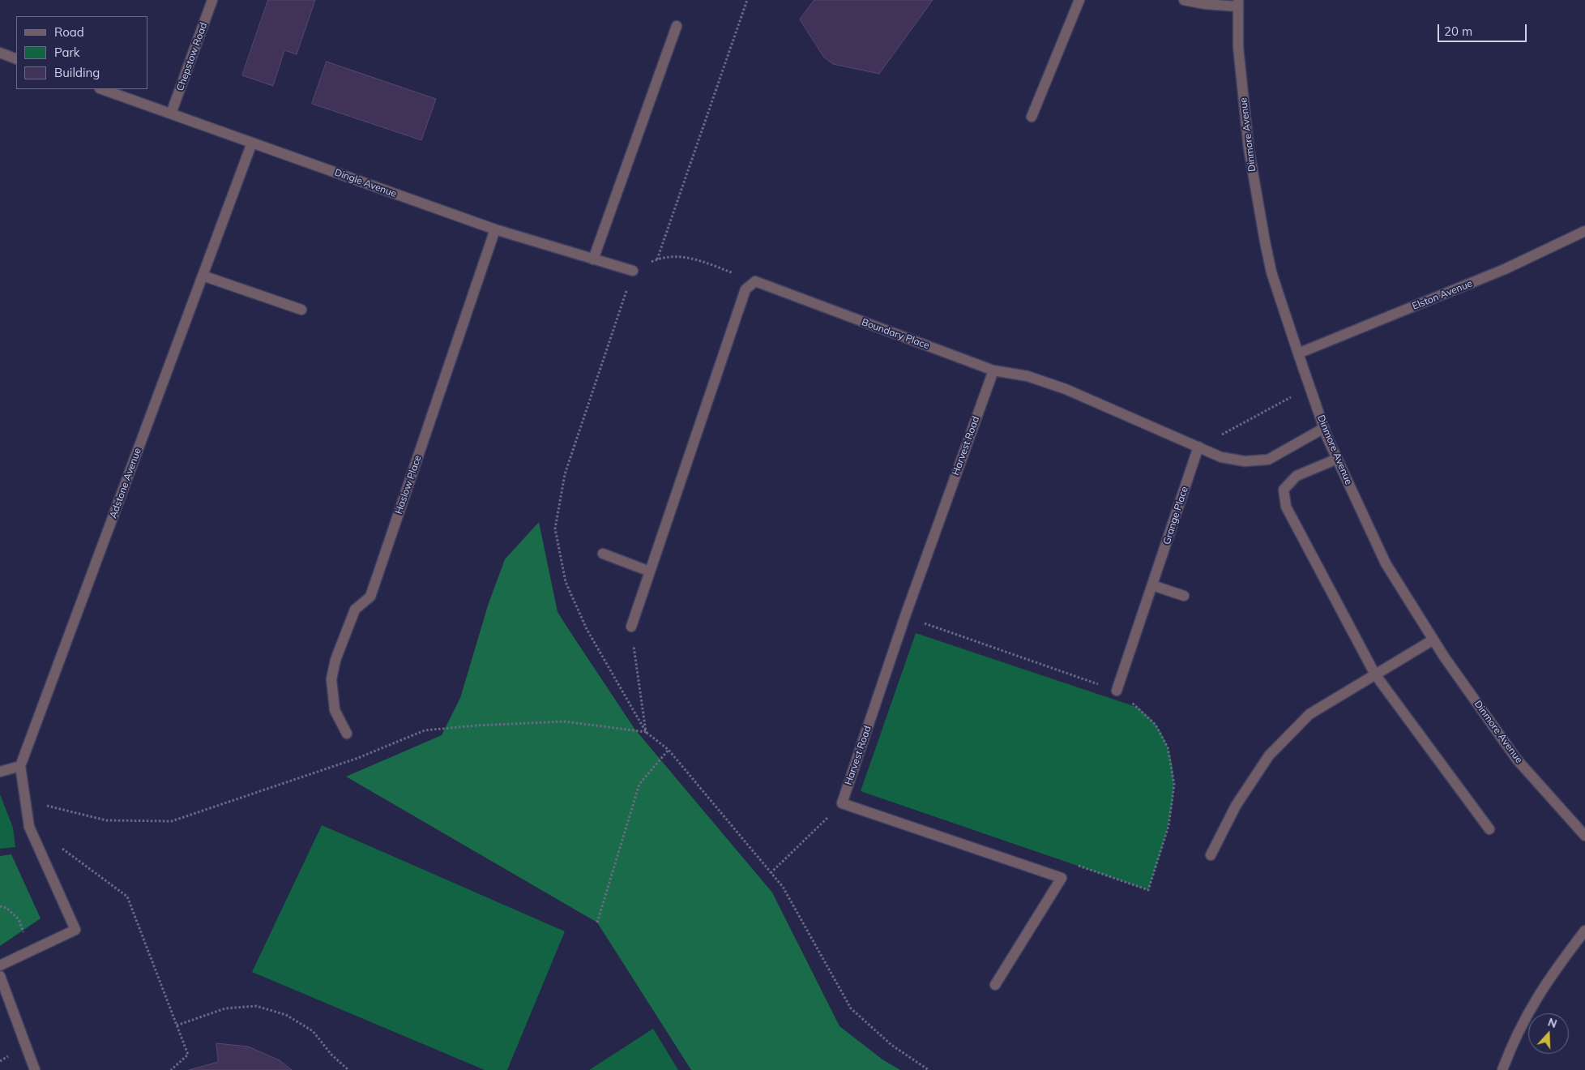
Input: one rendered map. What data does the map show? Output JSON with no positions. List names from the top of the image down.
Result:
{
  "streets": {
    "street": [
      "Chepstow Road",
      "Dinmore Avenue",
      "Dingle Avenue",
      "Elston Avenue",
      "Boundary Place",
      "Harvest Road",
      "Adstone Avenue",
      "Haslow Place",
      "Grange Place"
    ]
  },
  "crossings": [
    ["Chepstow Road", "Dingle Avenue"],
    ["Dinmore Avenue", "Elston Avenue"],
    ["Dinmore Avenue", "Boundary Place"],
    ["Dingle Avenue", "Adstone Avenue"],
    ["Dingle Avenue", "Haslow Place"],
    ["Boundary Place", "Harvest Road"],
    ["Boundary Place", "Grange Place"]
  ],
  "legend": ["Road", "Park", "Building"],
  "scale_bar": "20 m",
  "north": "top"
}
